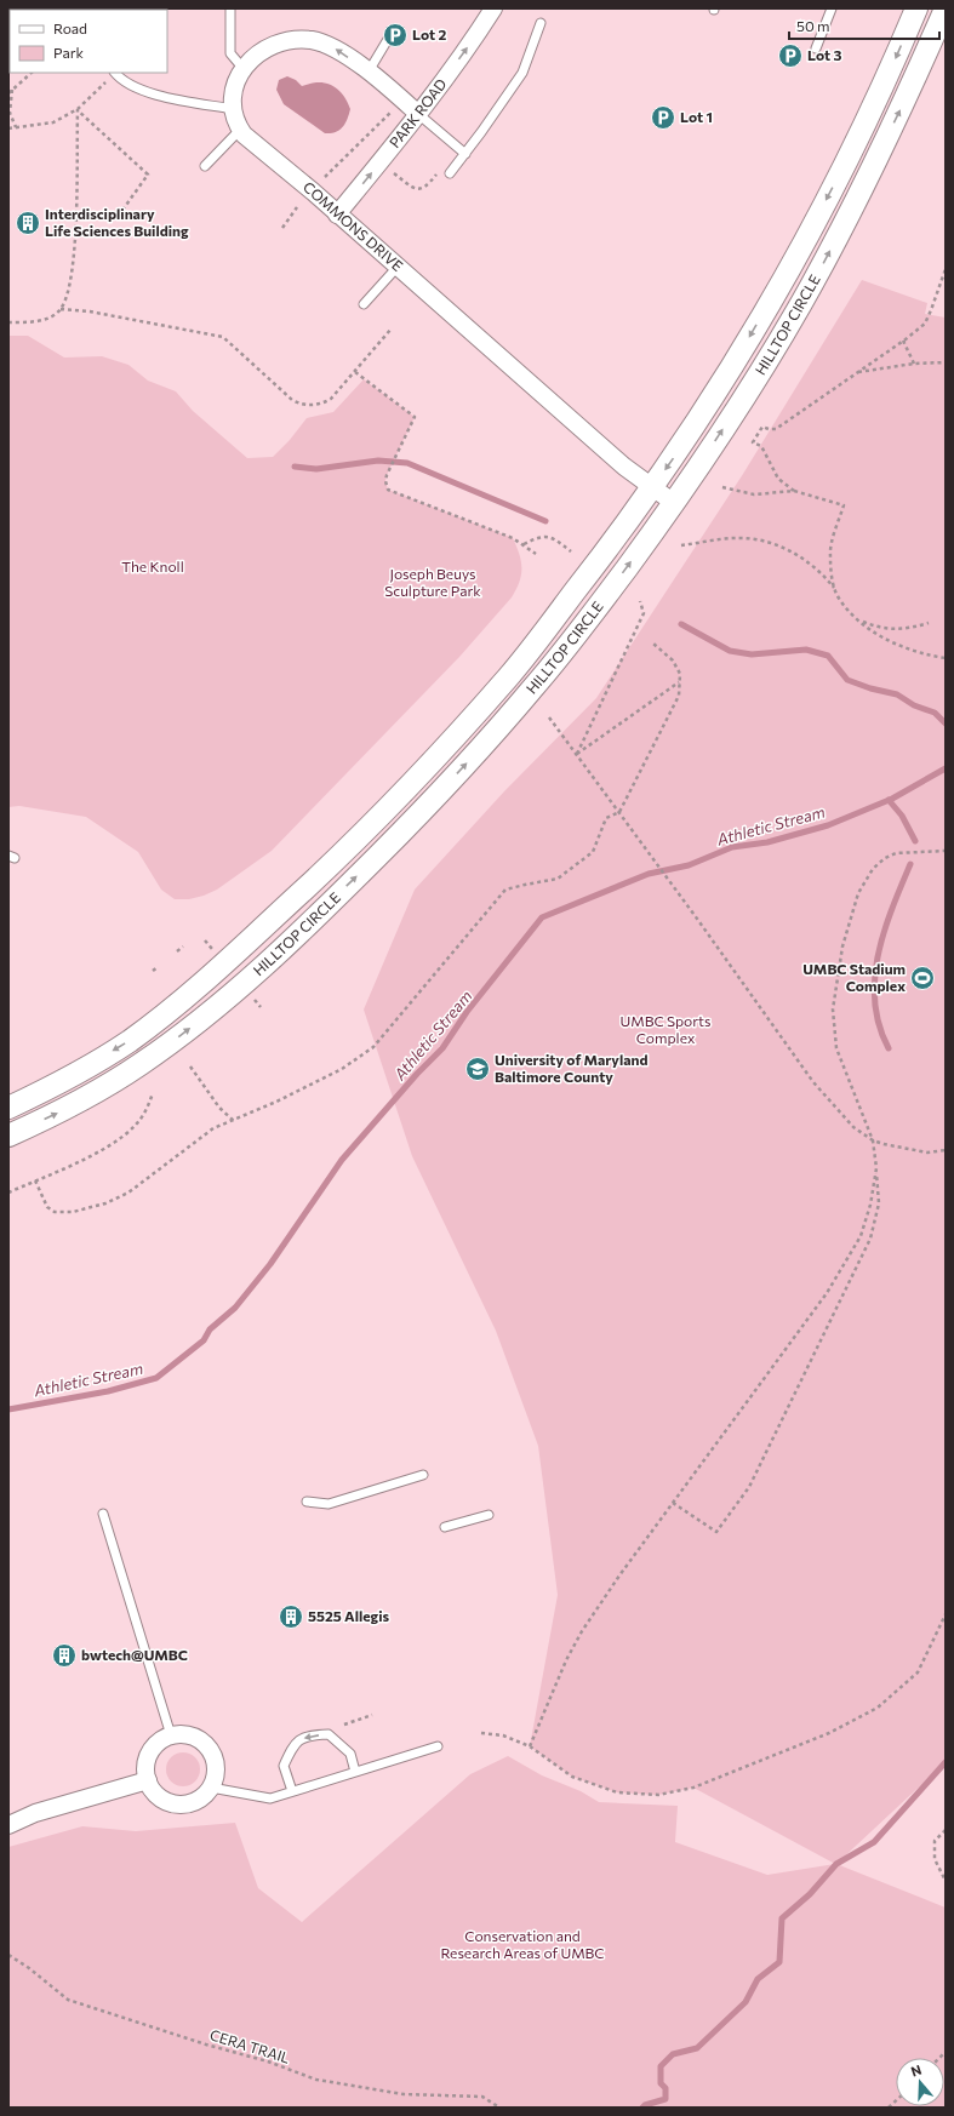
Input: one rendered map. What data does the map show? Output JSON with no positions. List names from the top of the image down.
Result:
{
  "streets": {
    "street": ["PARK ROAD", "COMMONS DRIVE", "HILLTOP CIRCLE"],
    "path": ["CERA TRAIL"]
  },
  "crossings": [
    ["PARK ROAD", "COMMONS DRIVE"],
    ["COMMONS DRIVE", "HILLTOP CIRCLE"]
  ],
  "one_way": ["PARK ROAD"],
  "water": ["Athletic Stream"],
  "parks": [
    "The Knoll",
    "Joseph Beuys Sculpture Park",
    "UMBC Sports Complex",
    "Conservation and Research Areas of UMBC"
  ],
  "places": {
    "parking": ["Lot 2", "Lot 3", "Lot 1"],
    "building": ["Interdisciplinary Life Sciences Building", "5525 Allegis", "bwtech@UMBC"],
    "sports": ["UMBC Stadium Complex"],
    "school or university": ["University of Maryland Baltimore County"]
  },
  "legend": ["Road", "Park"],
  "scale_bar": "50 m",
  "north": "top"
}
